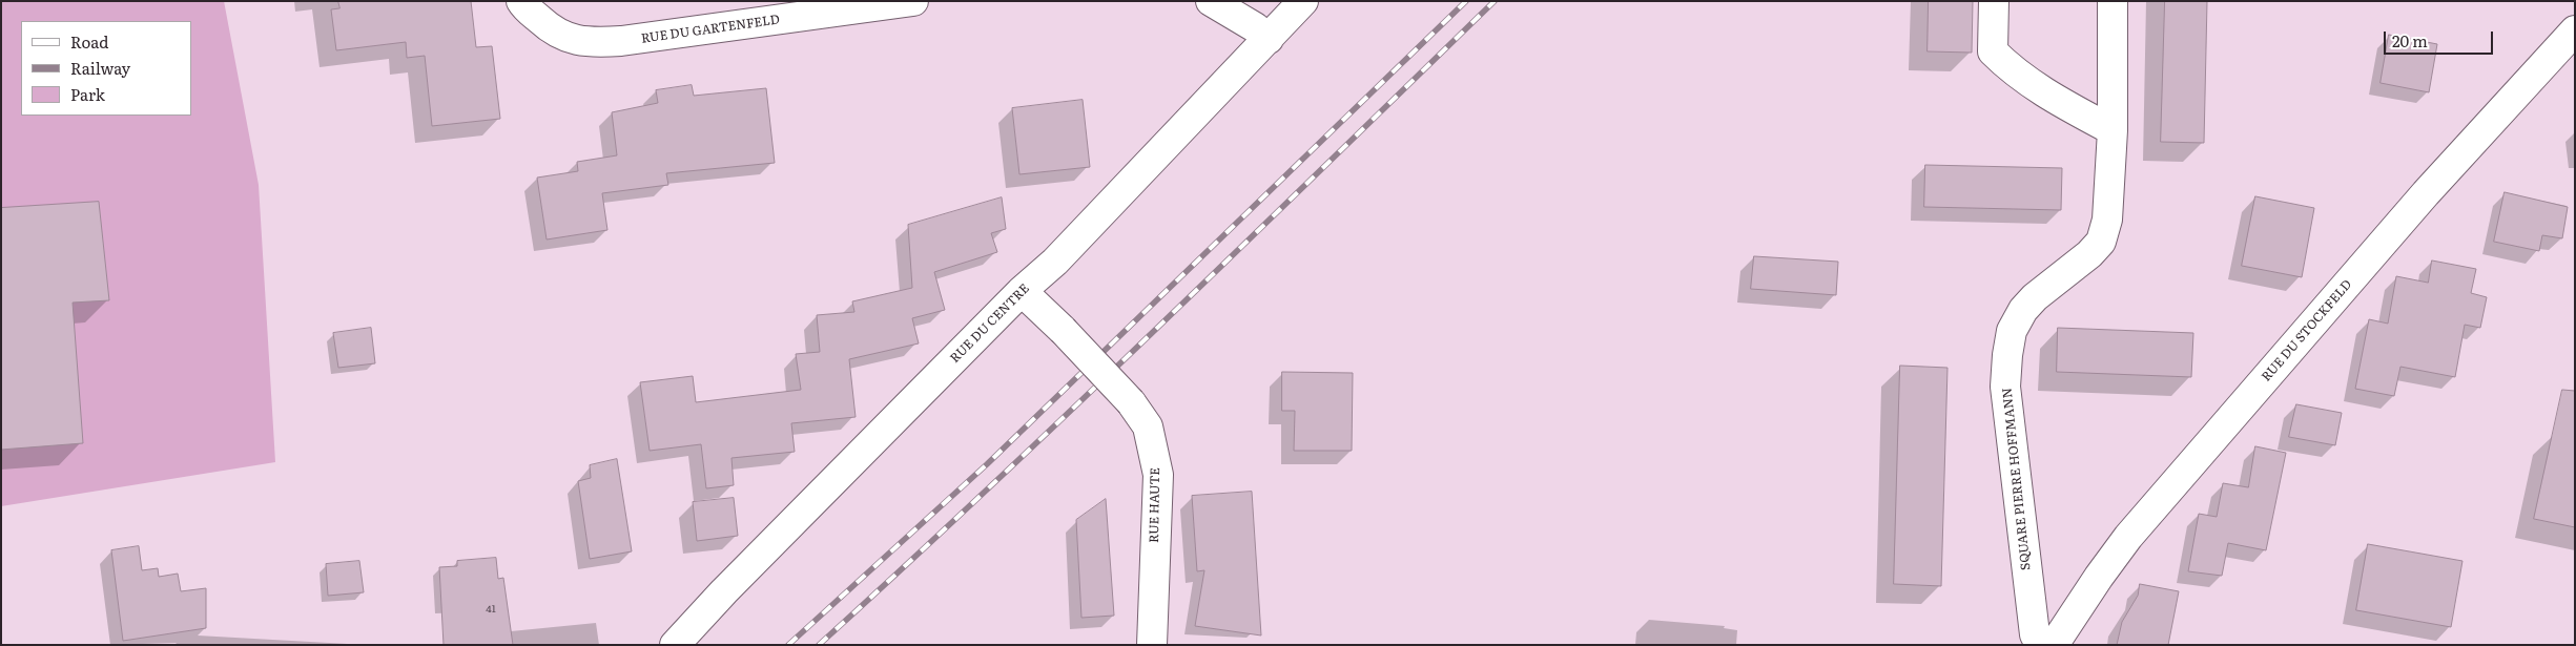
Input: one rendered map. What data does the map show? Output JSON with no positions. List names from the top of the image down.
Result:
{
  "streets": {
    "street": [
      "RUE DU GARTENFELD",
      "RUE DU CENTRE",
      "RUE DU STOCKFELD",
      "SQUARE PIERRE HOFFMANN",
      "RUE HAUTE"
    ]
  },
  "crossings": [
    ["RUE DU CENTRE", "RUE HAUTE"]
  ],
  "house_numbers": ["41"],
  "legend": ["Road", "Railway", "Park"],
  "scale_bar": "20 m"
}
